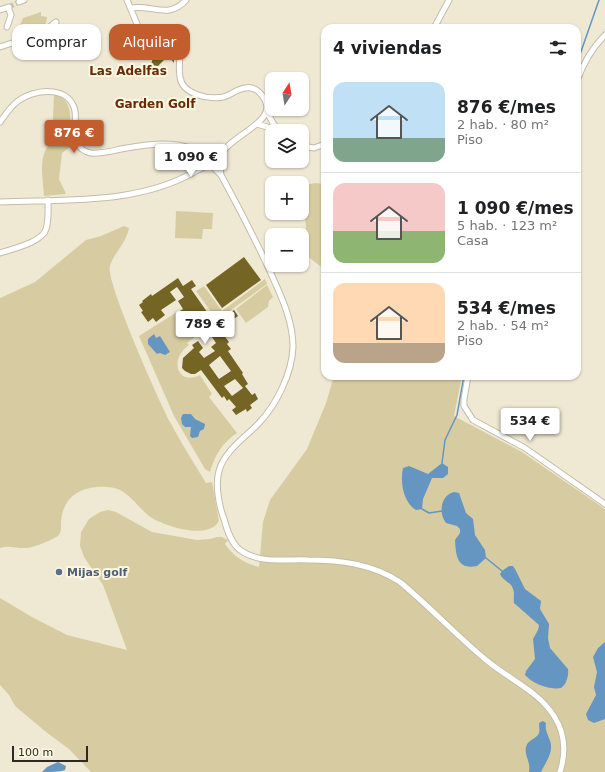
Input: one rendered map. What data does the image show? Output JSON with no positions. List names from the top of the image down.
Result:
{
  "districts": ["Las Adelfas", "Garden Golf"],
  "places": ["Mijas golf"],
  "scale_bar": "100 m",
  "north": "top",
  "page": {
    "chip": ["Comprar", "Alquilar"],
    "heading": "4 viviendas",
    "map_buttons": ["+", "−"],
    "list": [
      {
        "name": "876 €/mes",
        "note": "2 hab. · 80 m² · Piso"
      },
      {
        "name": "1 090 €/mes",
        "note": "5 hab. · 123 m² · Casa"
      },
      {
        "name": "534 €/mes",
        "note": "2 hab. · 54 m² · Piso"
      }
    ],
    "price": [
      "876 €",
      "1 090 €",
      "789 €",
      "534 €"
    ],
    "scale": "100 m"
  }
}
